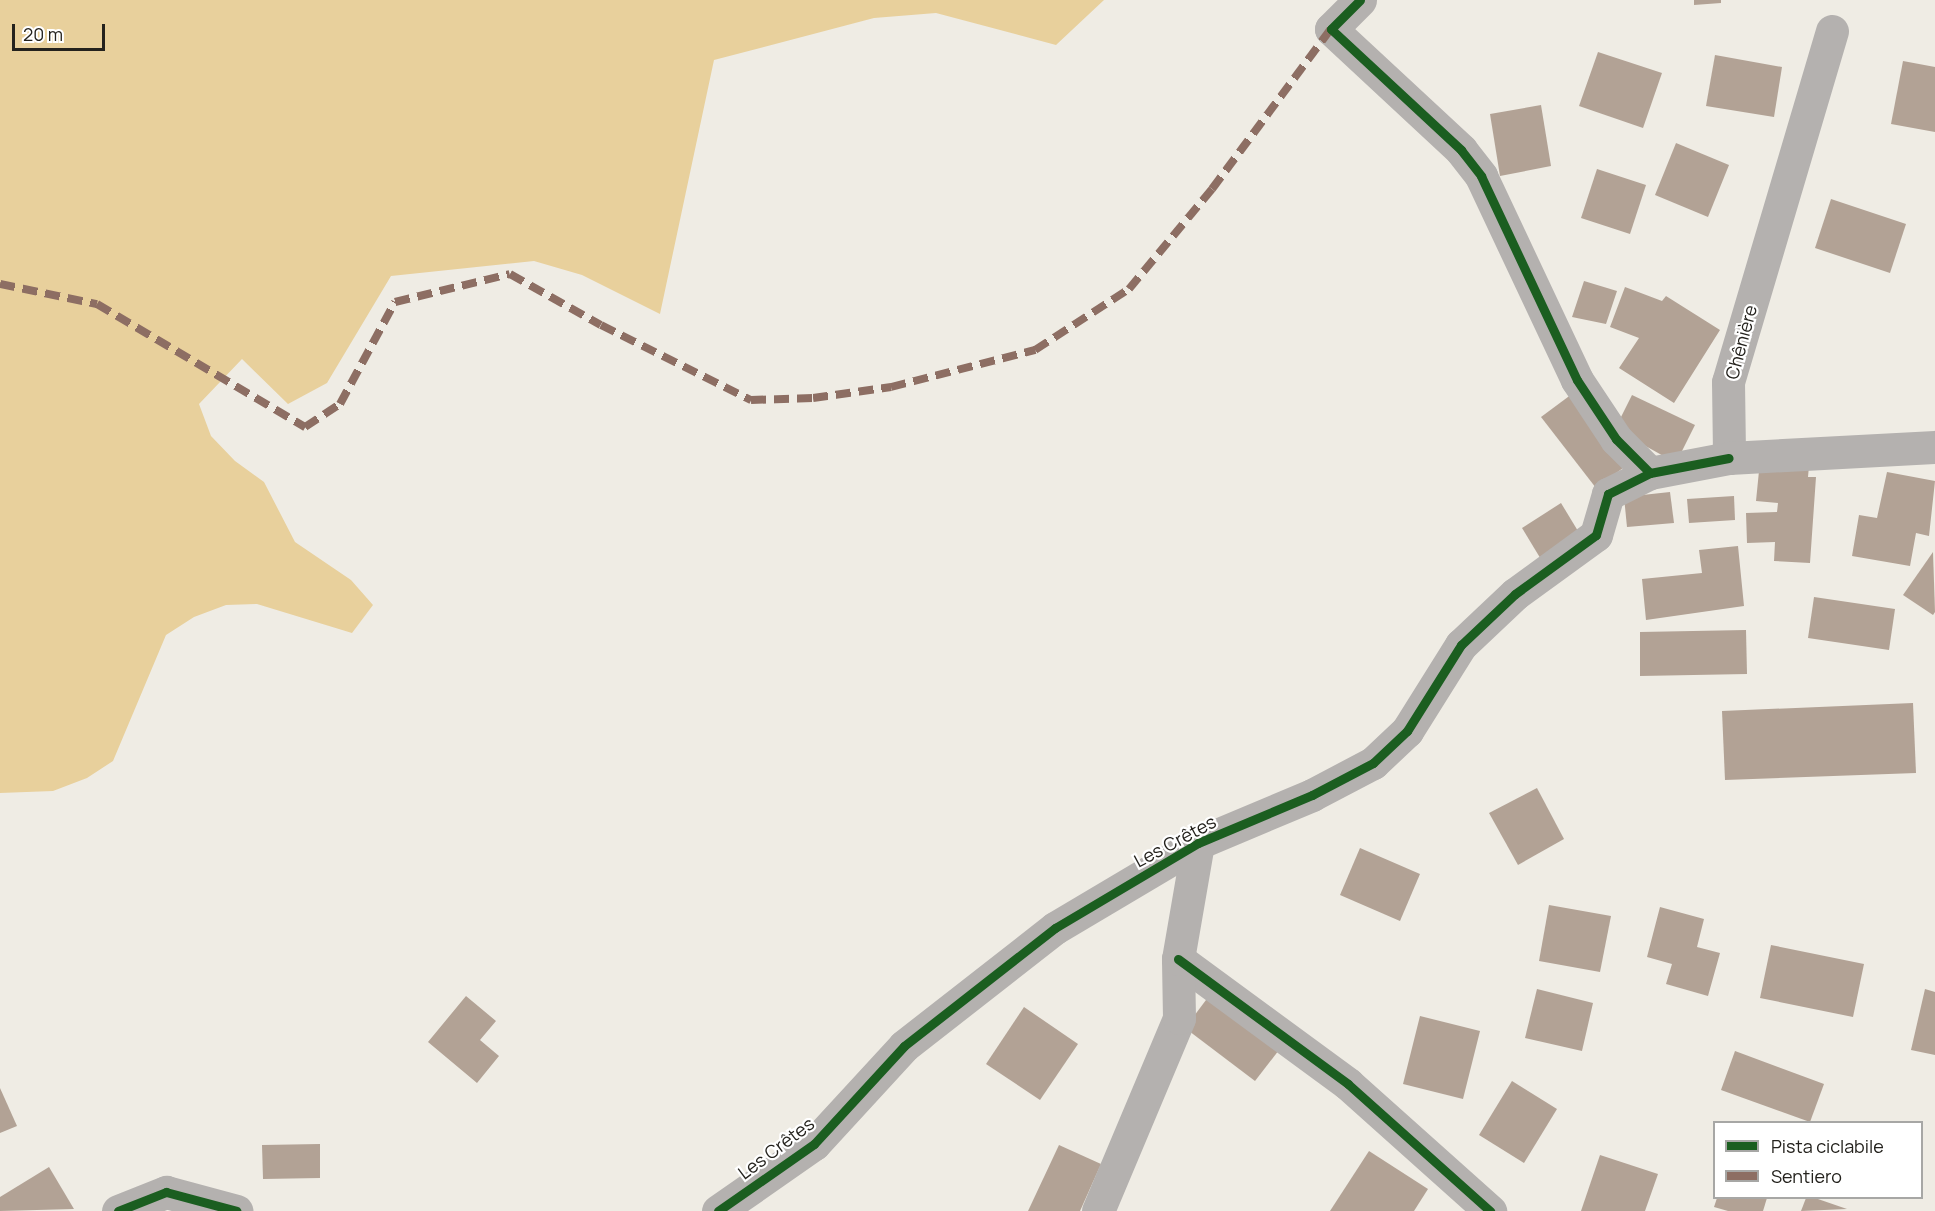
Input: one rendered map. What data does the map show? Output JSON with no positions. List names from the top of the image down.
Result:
{
  "streets": {
    "street": ["Chênière", "Les Crêtes"]
  },
  "crossings": [
    ["Chênière", "Les Crêtes"]
  ],
  "legend": ["Pista ciclabile", "Sentiero"],
  "scale_bar": "20 m"
}
